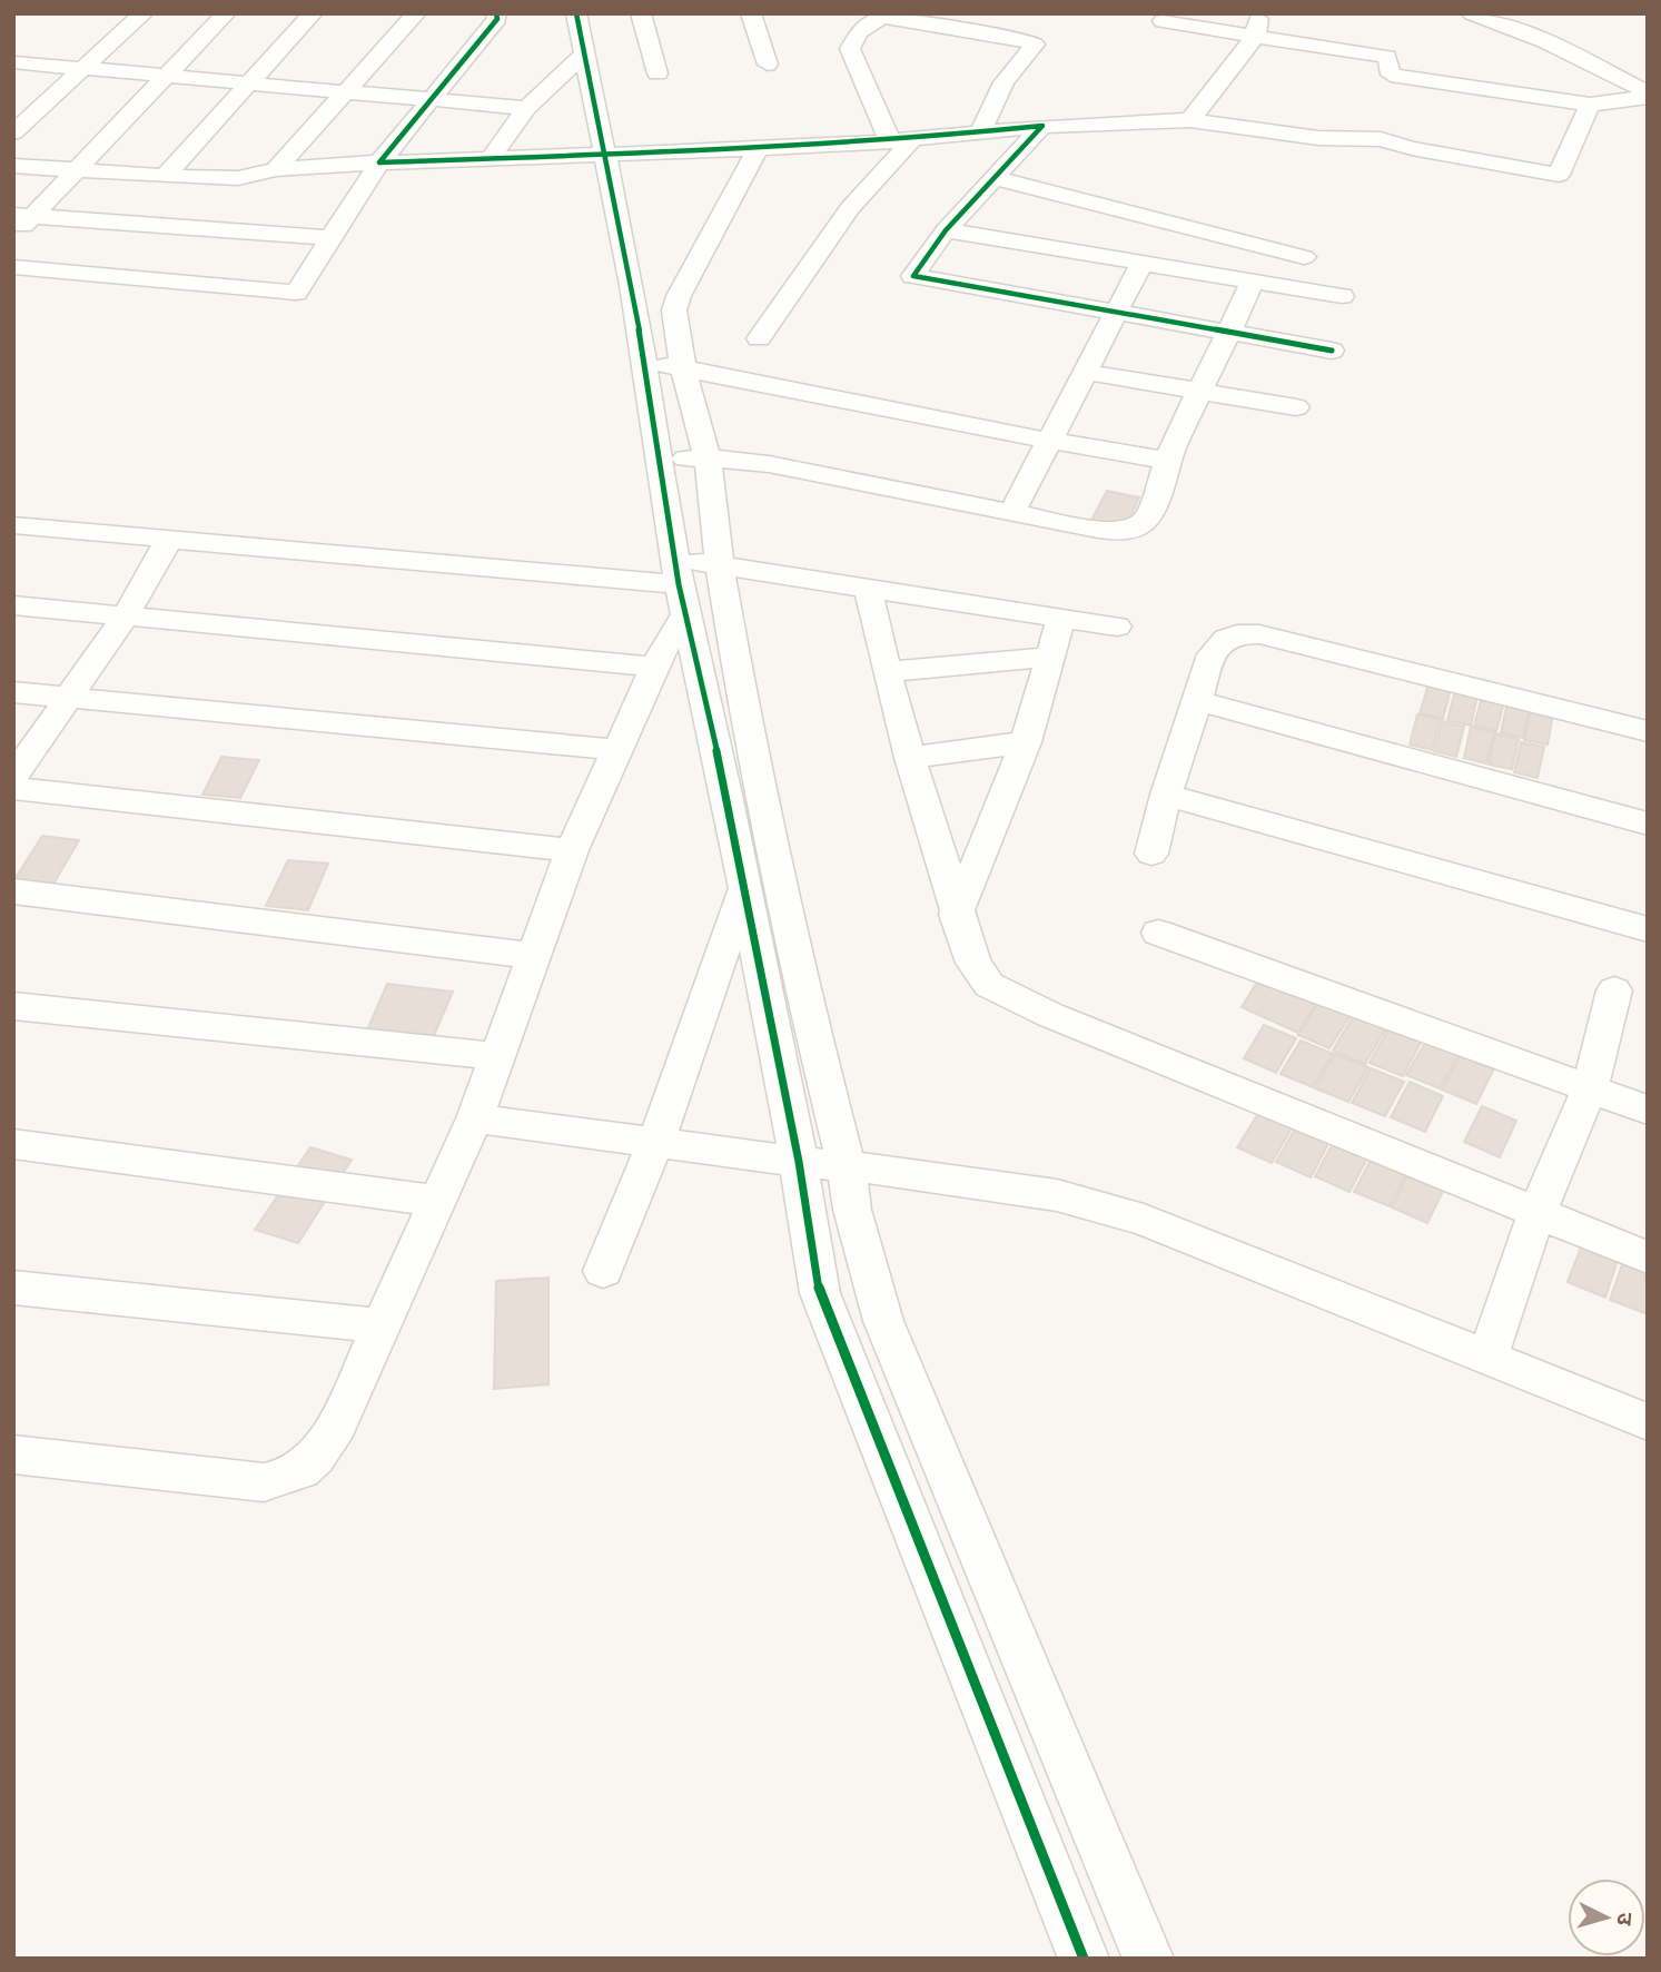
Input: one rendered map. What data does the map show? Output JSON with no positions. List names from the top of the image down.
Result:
{
  "north": "right"
}
